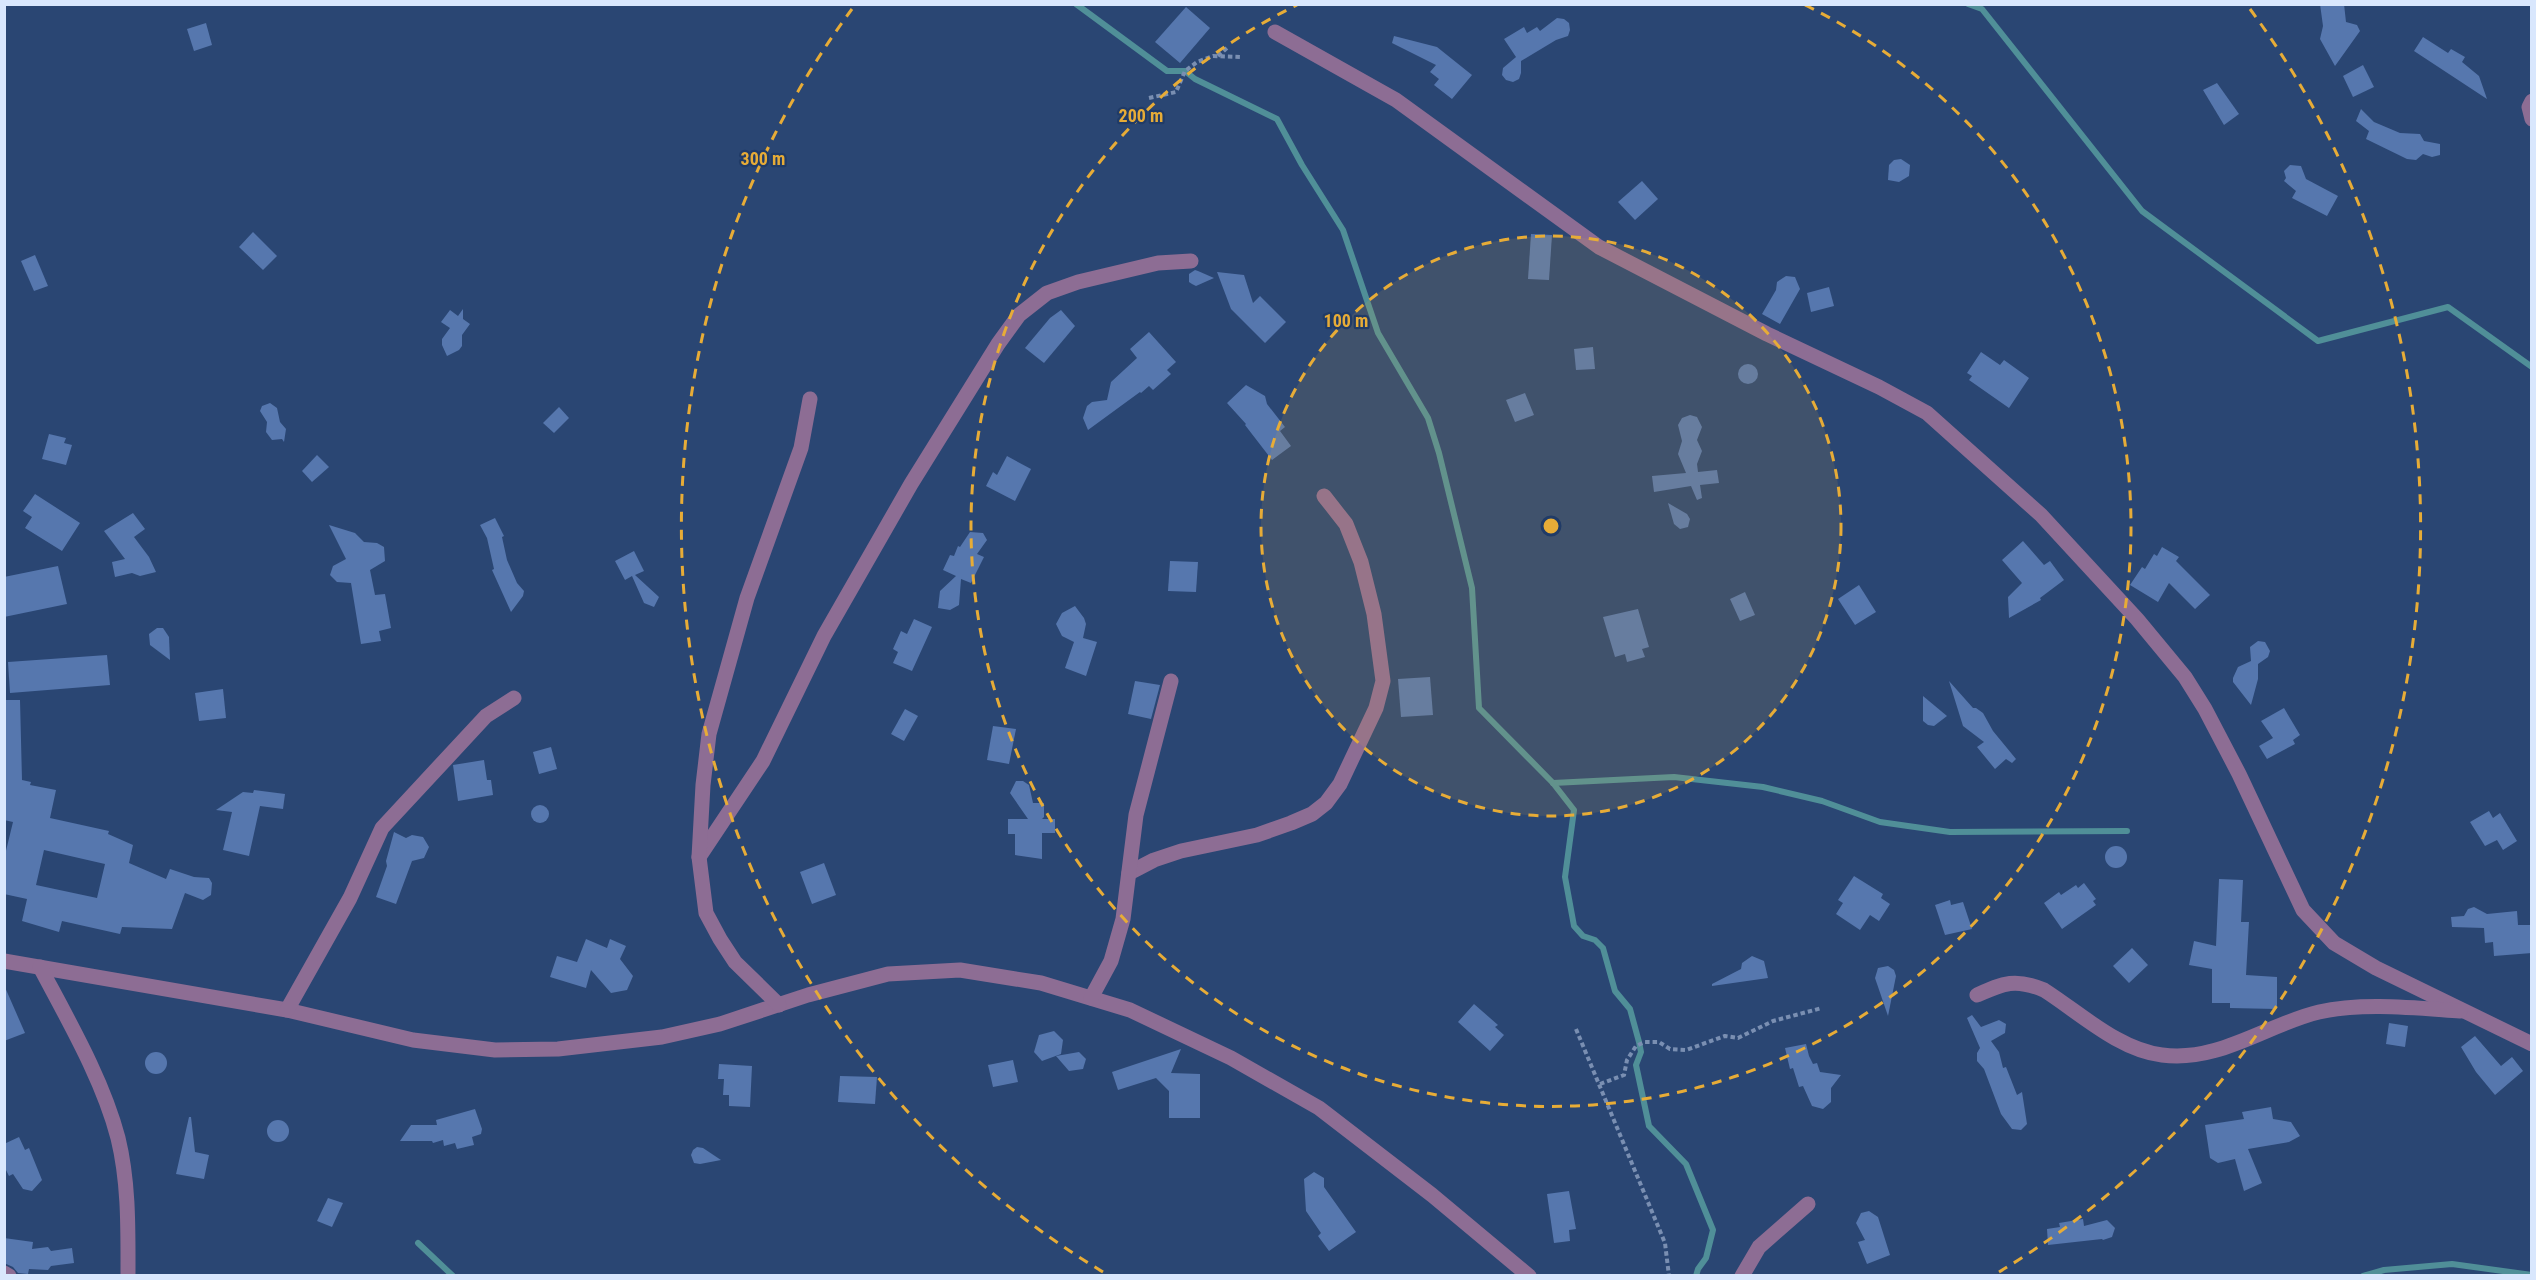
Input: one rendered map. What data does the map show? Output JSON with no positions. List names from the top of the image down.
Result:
{
  "rings": ["200 m", "300 m", "100 m"]
}
